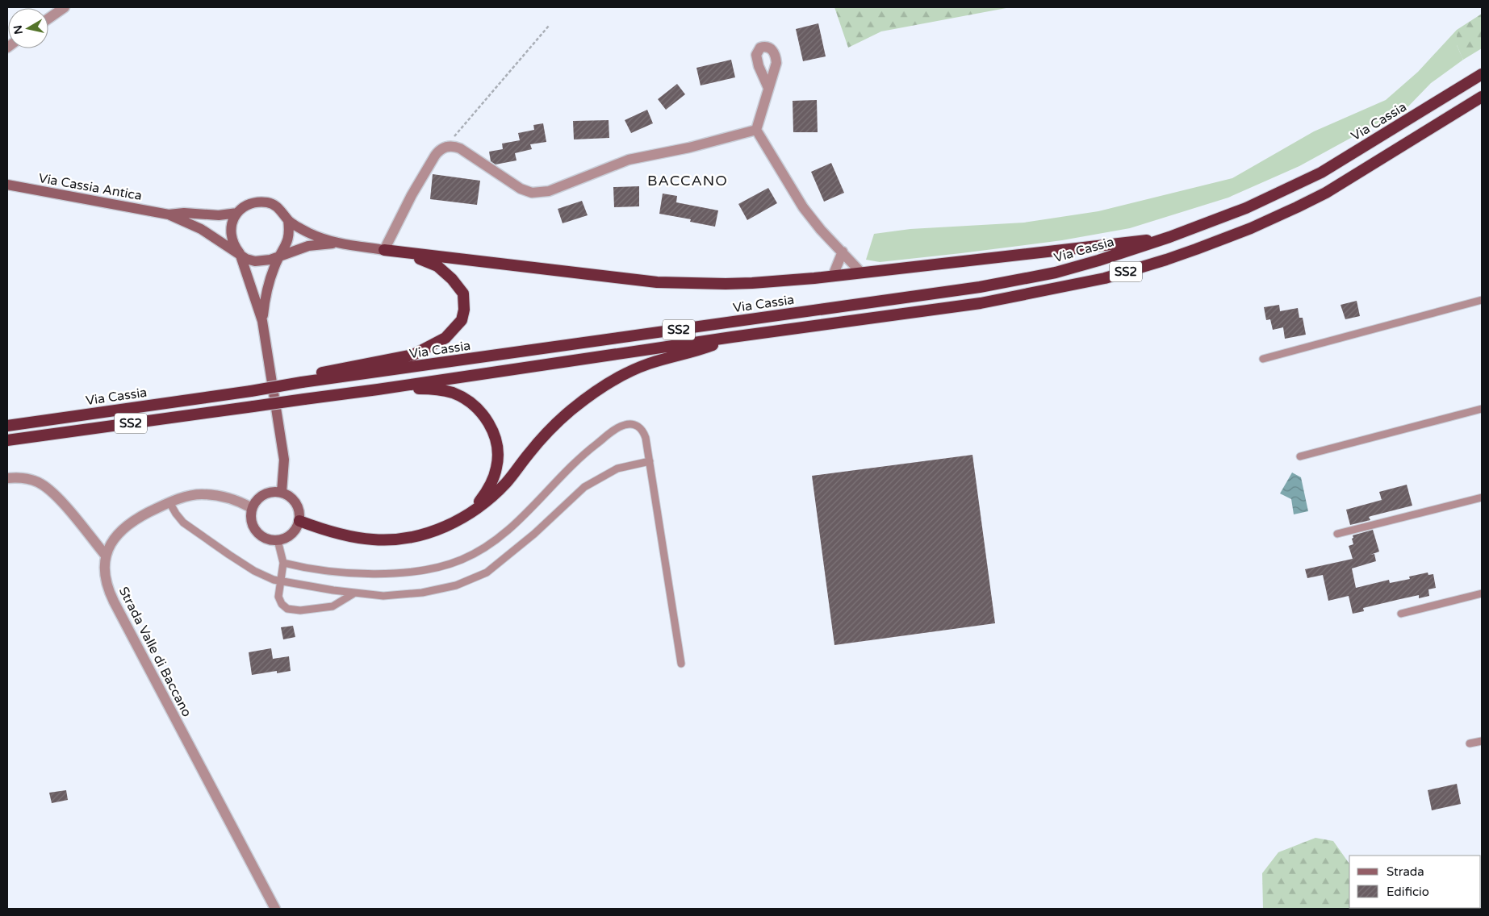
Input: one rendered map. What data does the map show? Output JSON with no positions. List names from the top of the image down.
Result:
{
  "streets": {
    "highway": ["Via Cassia", "SS2"],
    "main road": ["Via Cassia Antica"],
    "street": ["Strada Valle di Baccano"]
  },
  "districts": ["BACCANO"],
  "legend": ["Strada", "Edificio"],
  "north": "left"
}
